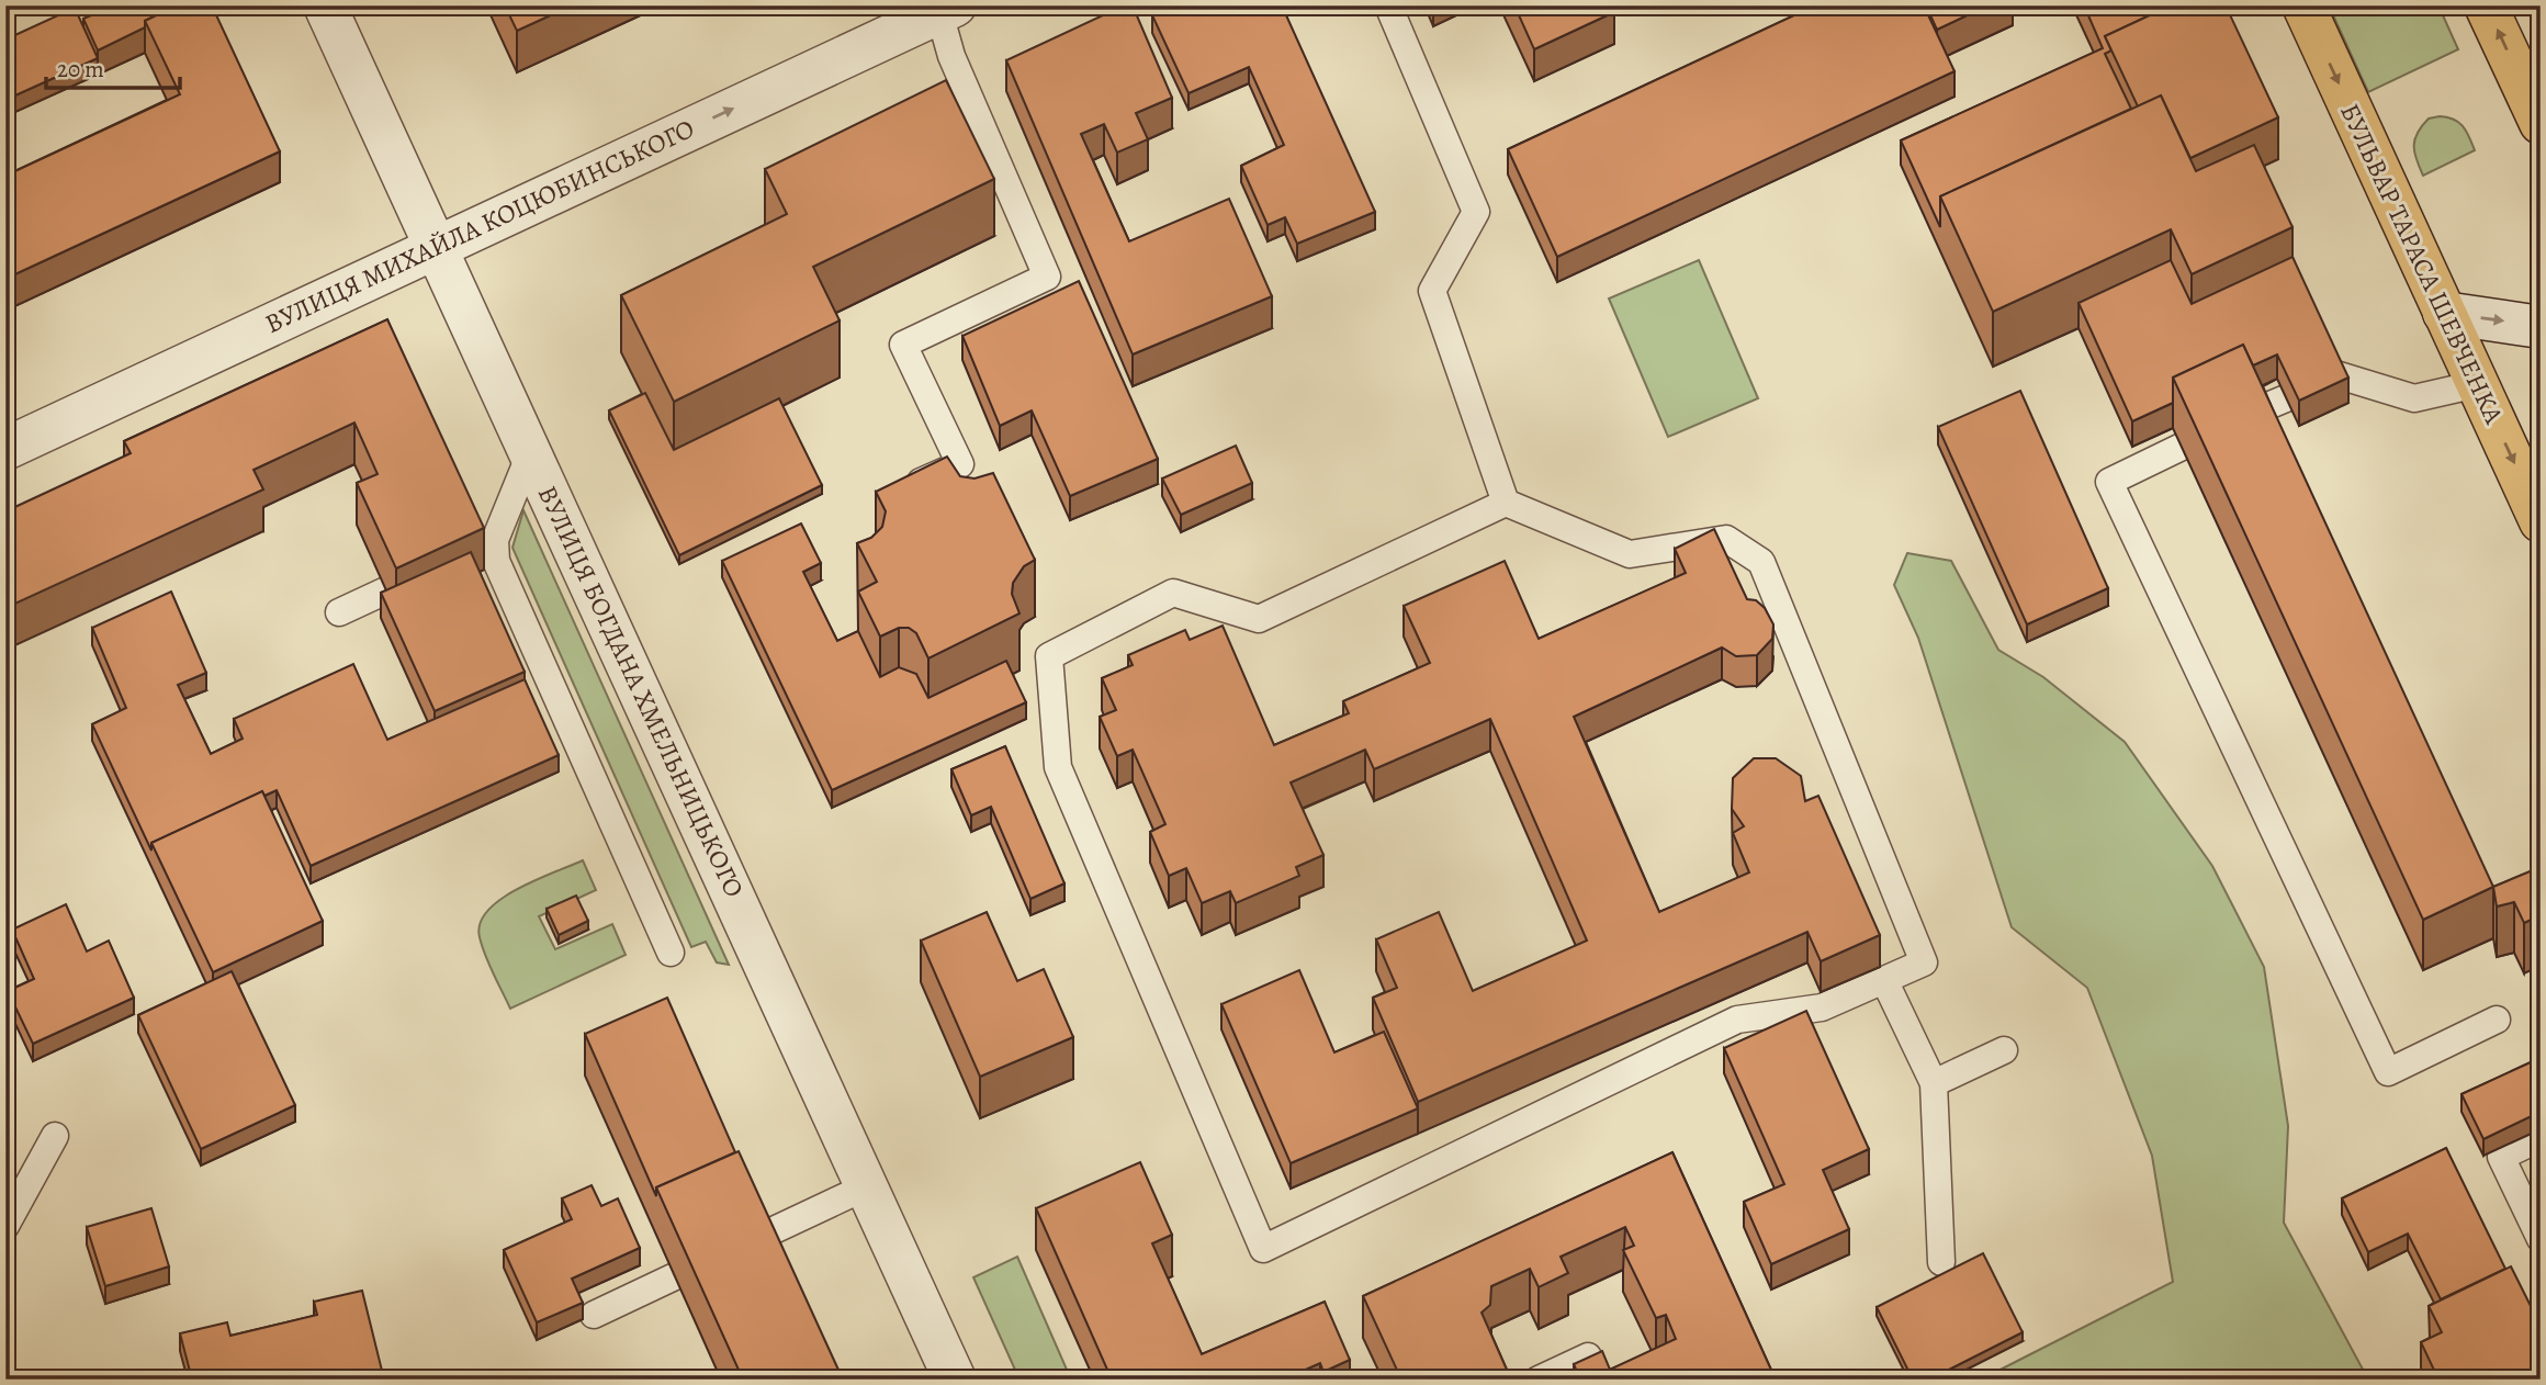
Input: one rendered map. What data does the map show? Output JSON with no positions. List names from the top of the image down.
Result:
{
  "streets": {
    "main road": ["БУЛЬВАР ТАРАСА ШЕВЧЕНКА"],
    "street": ["ВУЛИЦЯ МИХАЙЛА КОЦЮБИНСЬКОГО", "ВУЛИЦЯ БОГДАНА ХМЕЛЬНИЦЬКОГО"]
  },
  "crossings": [
    ["ВУЛИЦЯ МИХАЙЛА КОЦЮБИНСЬКОГО", "ВУЛИЦЯ БОГДАНА ХМЕЛЬНИЦЬКОГО"]
  ],
  "one_way": ["ВУЛИЦЯ МИХАЙЛА КОЦЮБИНСЬКОГО", "БУЛЬВАР ТАРАСА ШЕВЧЕНКА"],
  "scale_bar": "20 m"
}
